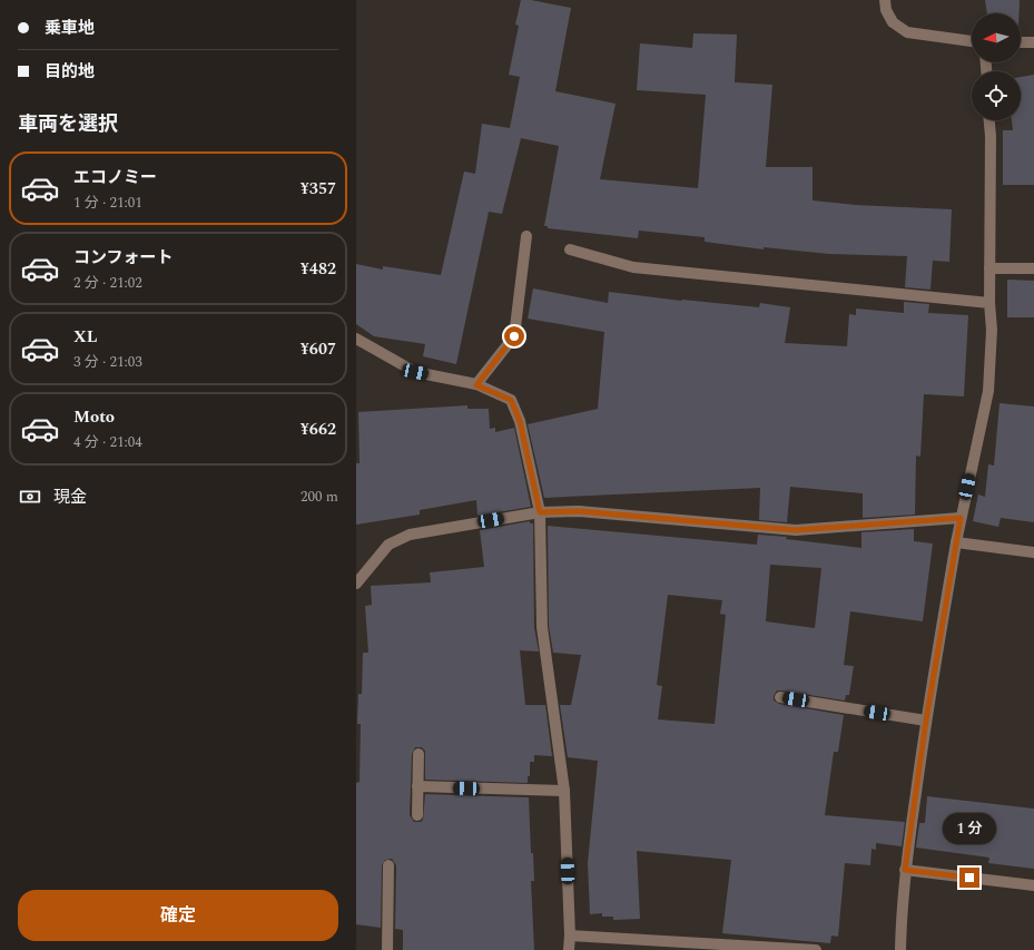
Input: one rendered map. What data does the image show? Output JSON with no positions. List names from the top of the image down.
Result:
{
  "north": "left",
  "page": {
    "banner": ["乗車地", "目的地"],
    "heading": "車両を選択",
    "list": [
      {
        "name": "エコノミー",
        "note": "1 分 · 21:01",
        "value": "¥357"
      },
      {
        "name": "コンフォート",
        "note": "2 分 · 21:02",
        "value": "¥482"
      },
      {
        "name": "XL",
        "note": "3 分 · 21:03",
        "value": "¥607"
      },
      {
        "name": "Moto",
        "note": "4 分 · 21:04",
        "value": "¥662"
      }
    ],
    "pay": ["現金", "200 m"],
    "bubble": "1 分",
    "buttons": "確定"
  }
}
